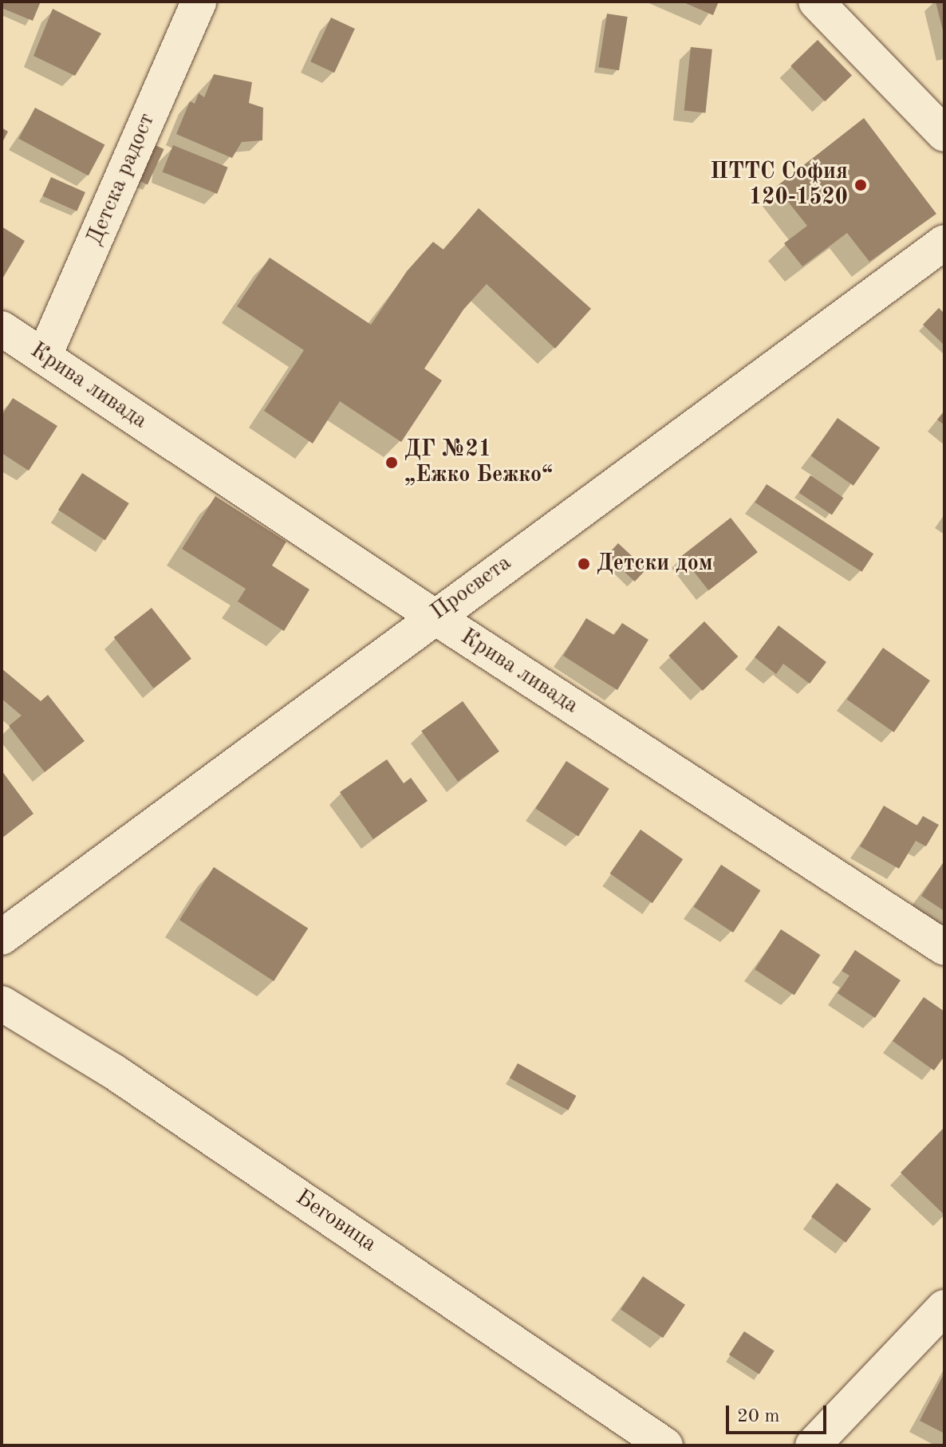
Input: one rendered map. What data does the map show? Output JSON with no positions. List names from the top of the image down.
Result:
{
  "streets": {
    "street": [
      "Детска радост",
      "Крива ливада",
      "Просвета",
      "Беговица"
    ]
  },
  "crossings": [
    ["Детска радост", "Крива ливада"],
    ["Крива ливада", "Просвета"]
  ],
  "places": ["ПТТС София 120-1520", "ДГ №21 „Ежко Бежко“", "Детски дом"],
  "scale_bar": "20 m"
}
